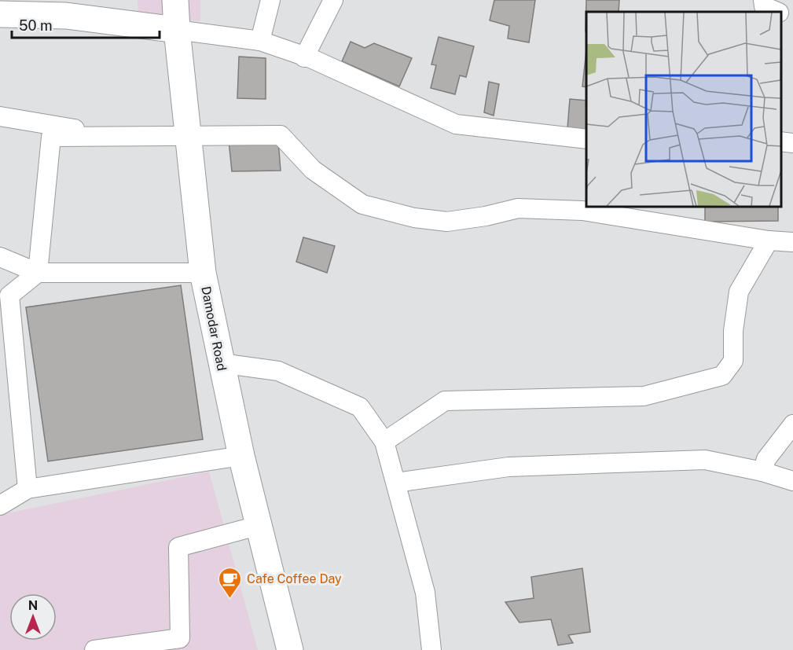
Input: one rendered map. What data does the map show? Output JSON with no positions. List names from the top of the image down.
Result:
{
  "streets": {
    "street": ["Damodar Road"]
  },
  "places": {
    "cafe": ["Cafe Coffee Day"]
  },
  "scale_bar": "50 m",
  "north": "top"
}
